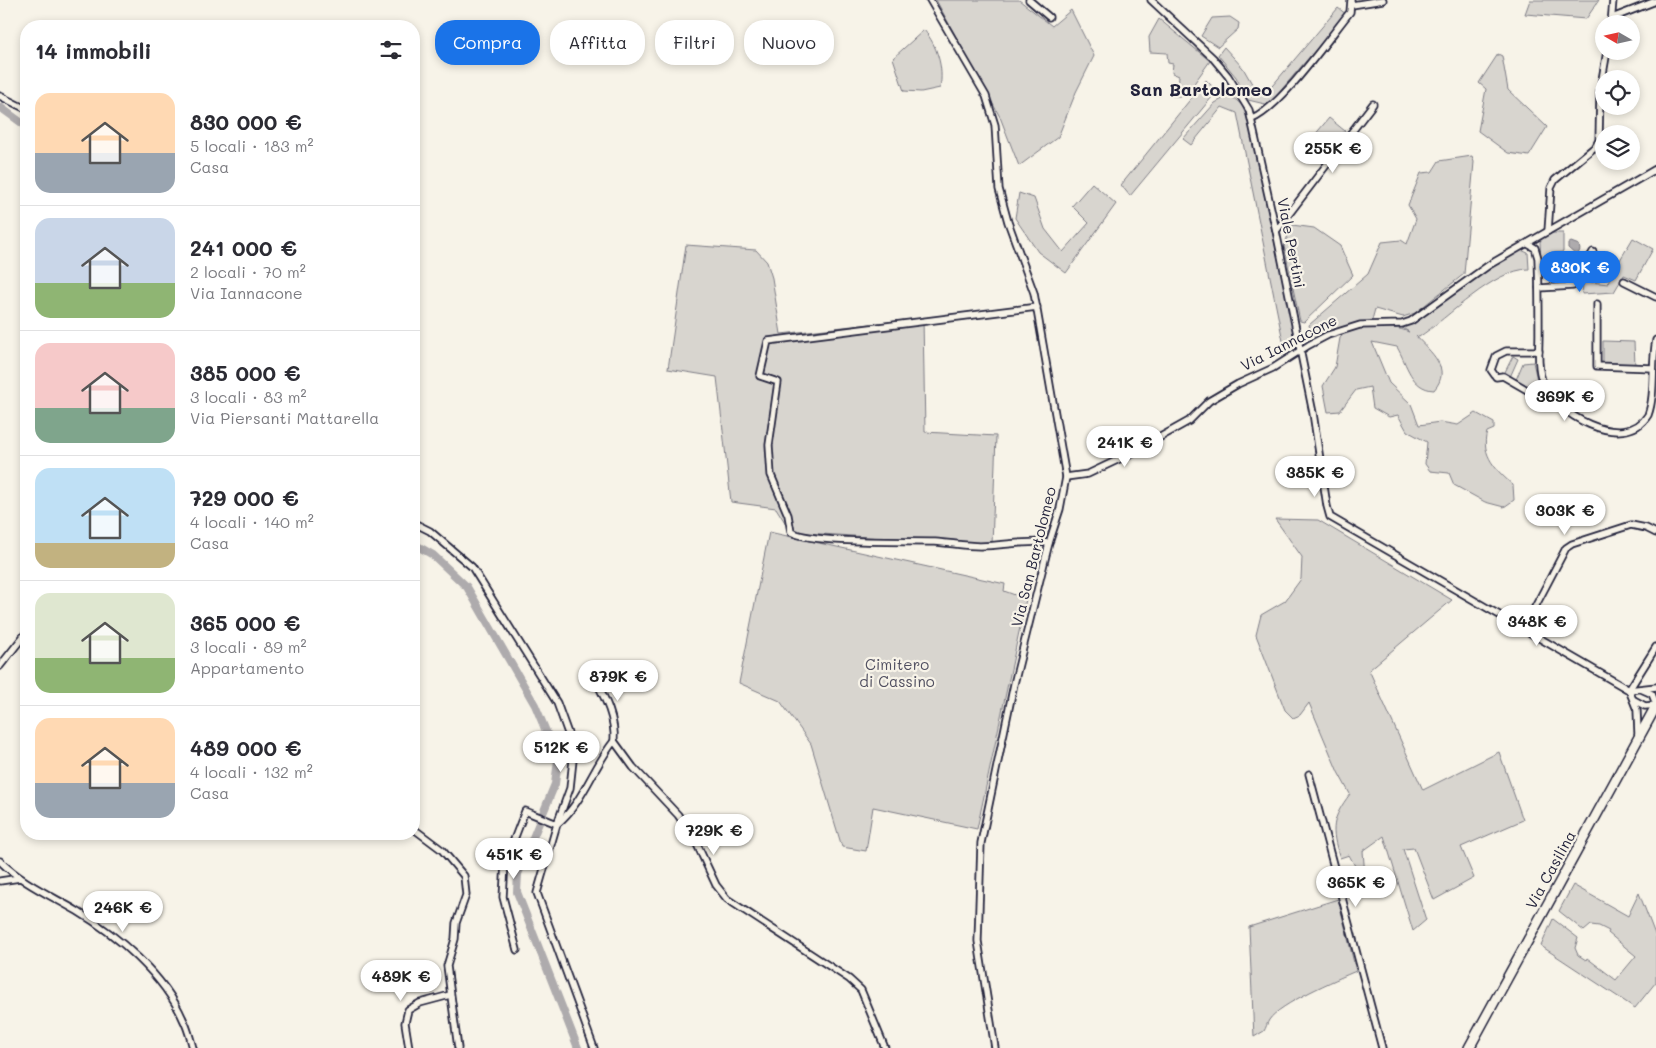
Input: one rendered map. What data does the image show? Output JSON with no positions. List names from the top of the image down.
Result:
{
  "streets": {
    "main road": ["Via Casilina"],
    "street": ["Viale Pertini", "Via Iannacone", "Via San Bartolomeo"]
  },
  "crossings": [
    ["Viale Pertini", "Via Iannacone"],
    ["Via Iannacone", "Via San Bartolomeo"]
  ],
  "districts": ["San Bartolomeo"],
  "parks": ["Cimitero di Cassino"],
  "north": "left",
  "page": {
    "chip": [
      "Compra",
      "Affitta",
      "Filtri",
      "Nuovo"
    ],
    "heading": "14 immobili",
    "list": [
      {
        "name": "830 000 €",
        "note": "5 locali · 183 m² · Casa"
      },
      {
        "name": "241 000 €",
        "note": "2 locali · 70 m² · Via Iannacone"
      },
      {
        "name": "385 000 €",
        "note": "3 locali · 83 m² · Via Piersanti Mattarella"
      },
      {
        "name": "729 000 €",
        "note": "4 locali · 140 m² · Casa"
      },
      {
        "name": "365 000 €",
        "note": "3 locali · 89 m² · Appartamento"
      },
      {
        "name": "489 000 €",
        "note": "4 locali · 132 m² · Casa"
      }
    ],
    "price": [
      "255K €",
      "830K €",
      "369K €",
      "241K €",
      "385K €",
      "303K €",
      "348K €",
      "879K €",
      "512K €",
      "729K €",
      "451K €",
      "365K €",
      "246K €",
      "489K €"
    ]
  }
}
